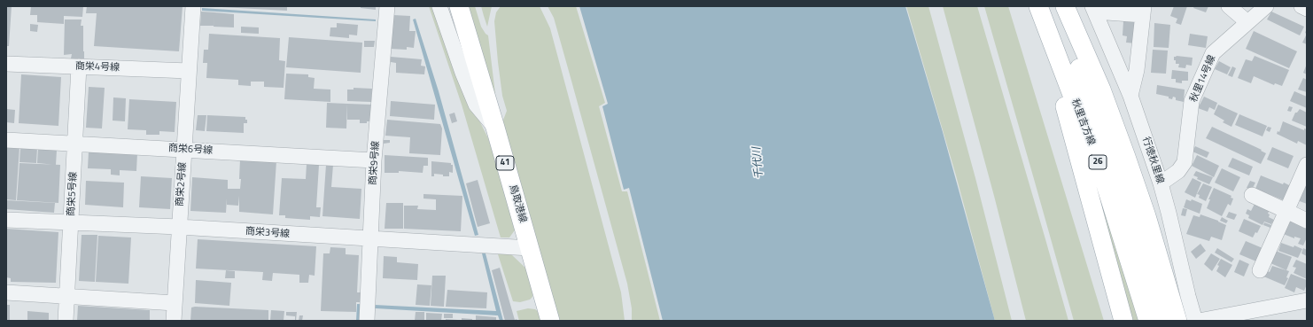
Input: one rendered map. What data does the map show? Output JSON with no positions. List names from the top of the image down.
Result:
{
  "streets": {
    "main road": [
      "秋里吉方線",
      "26",
      "41",
      "鳥取港線"
    ],
    "street": [
      "商栄4号線",
      "秋里14号線",
      "商栄6号線",
      "行徳秋里線",
      "商栄9号線",
      "商栄2号線",
      "商栄5号線",
      "商栄3号線"
    ]
  },
  "crossings": [
    ["商栄4号線", "商栄2号線"],
    ["商栄4号線", "商栄5号線"],
    ["秋里14号線", "行徳秋里線"],
    ["商栄6号線", "商栄9号線"],
    ["商栄6号線", "商栄2号線"],
    ["商栄6号線", "商栄5号線"],
    ["商栄9号線", "商栄3号線"],
    ["商栄2号線", "商栄3号線"],
    ["商栄5号線", "商栄3号線"],
    ["鳥取港線", "商栄3号線"]
  ],
  "water": ["千代川"]
}
